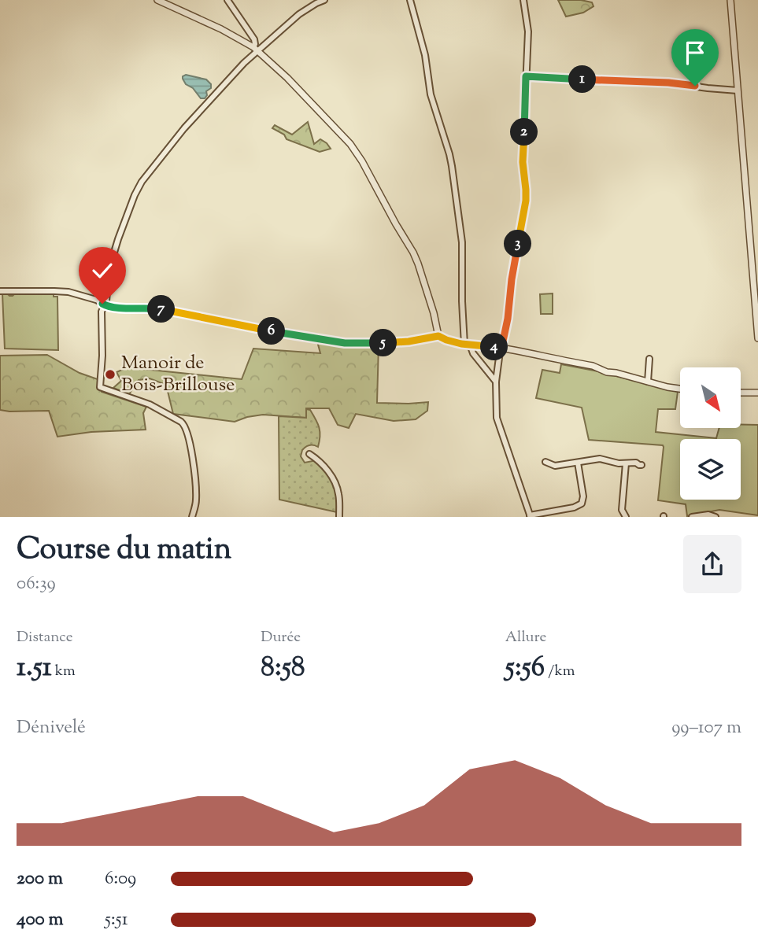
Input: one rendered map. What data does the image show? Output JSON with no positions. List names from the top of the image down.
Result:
{
  "places": ["Manoir de Bois-Brillouse"],
  "north": "bottom right",
  "page": {
    "pins": [
      "1",
      "2",
      "3",
      "7",
      "6",
      "5",
      "4"
    ],
    "heading": ["Course du matin", "06:39"],
    "stats": [
      ["Distance", "1.51 km"],
      ["Durée", "8:58"],
      ["Allure", "5:56 /km"]
    ],
    "chart": ["Dénivelé", "99–107 m"],
    "list": [
      {
        "name": "200 m",
        "note": "6:09"
      },
      {
        "name": "400 m",
        "note": "5:51"
      }
    ]
  }
}
